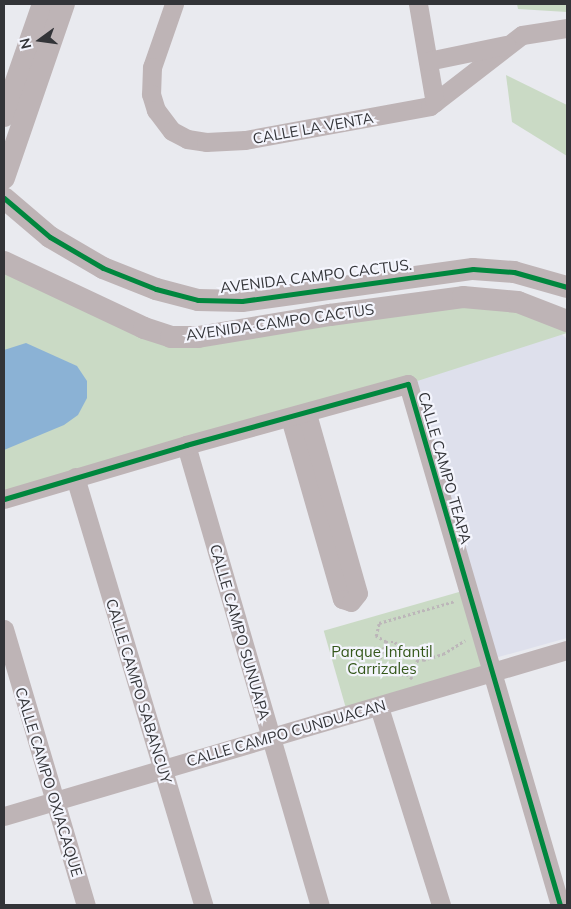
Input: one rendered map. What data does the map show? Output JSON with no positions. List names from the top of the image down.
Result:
{
  "streets": {
    "street": [
      "CALLE LA VENTA",
      "AVENIDA CAMPO CACTUS.",
      "AVENIDA CAMPO CACTUS",
      "CALLE CAMPO TEAPA",
      "CALLE CAMPO SUNUAPA",
      "CALLE CAMPO SABANCUY",
      "CALLE CAMPO CUNDUACAN",
      "CALLE CAMPO OXIACAQUE"
    ]
  },
  "crossings": [
    ["CALLE CAMPO TEAPA", "CALLE CAMPO SUNUAPA"],
    ["CALLE CAMPO TEAPA", "CALLE CAMPO SABANCUY"],
    ["CALLE CAMPO TEAPA", "CALLE CAMPO CUNDUACAN"],
    ["CALLE CAMPO SUNUAPA", "CALLE CAMPO CUNDUACAN"],
    ["CALLE CAMPO SABANCUY", "CALLE CAMPO CUNDUACAN"],
    ["CALLE CAMPO CUNDUACAN", "CALLE CAMPO OXIACAQUE"]
  ],
  "parks": ["Parque Infantil Carrizales"],
  "north": "left"
}
